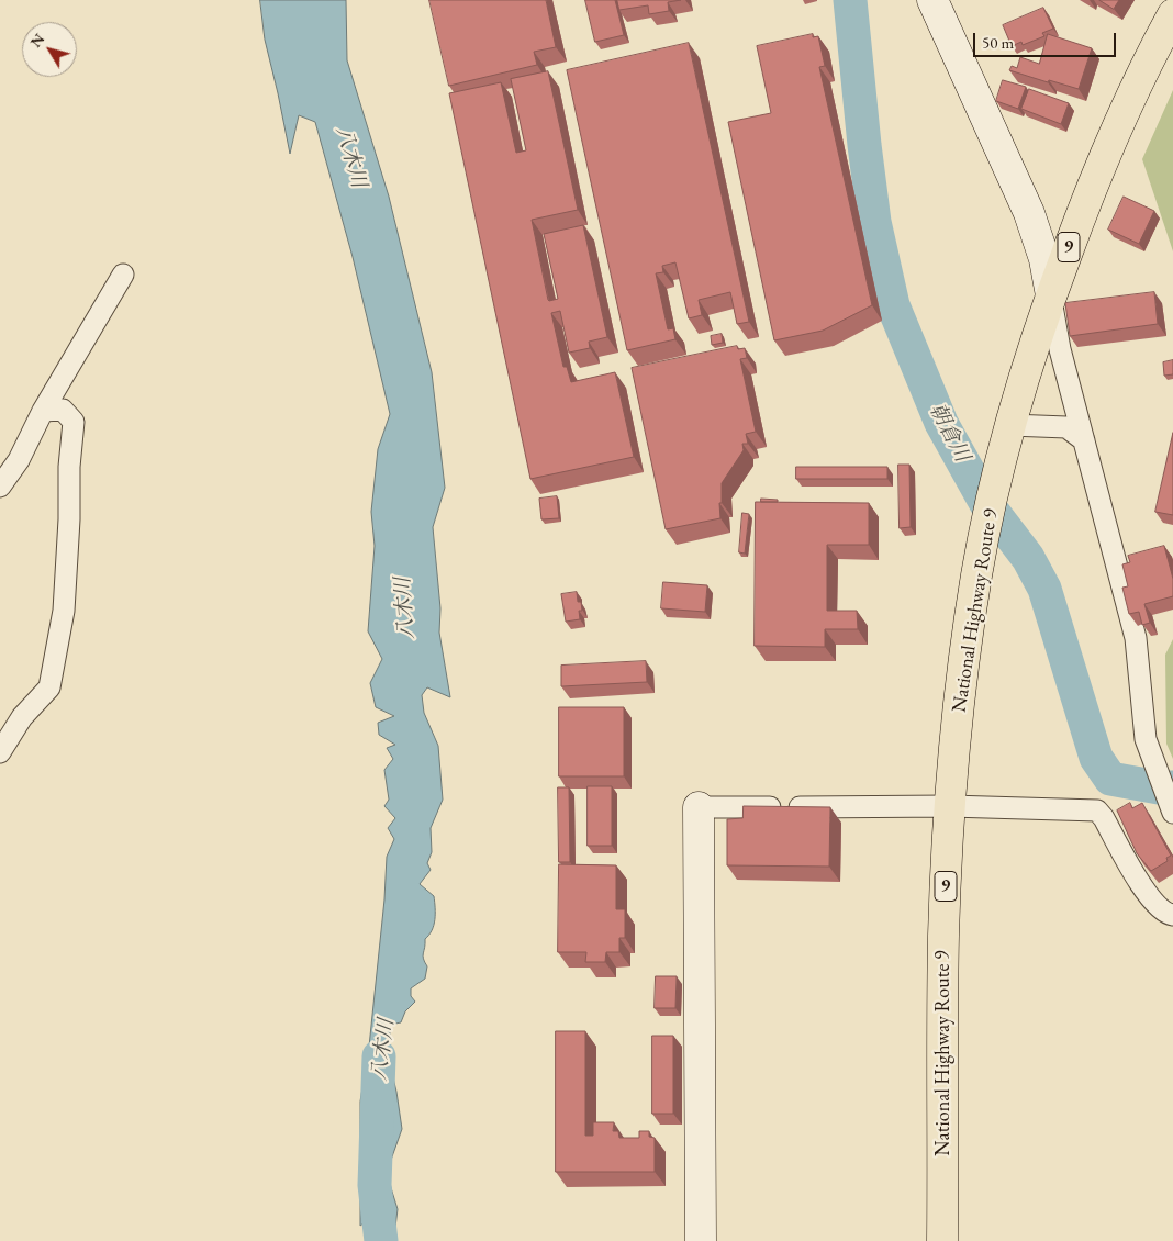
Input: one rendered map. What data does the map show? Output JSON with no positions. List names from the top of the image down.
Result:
{
  "streets": {
    "highway": ["9", "National Highway Route 9"]
  },
  "water": ["八木川", "朝倉川"],
  "scale_bar": "50 m",
  "north": "top left"
}
